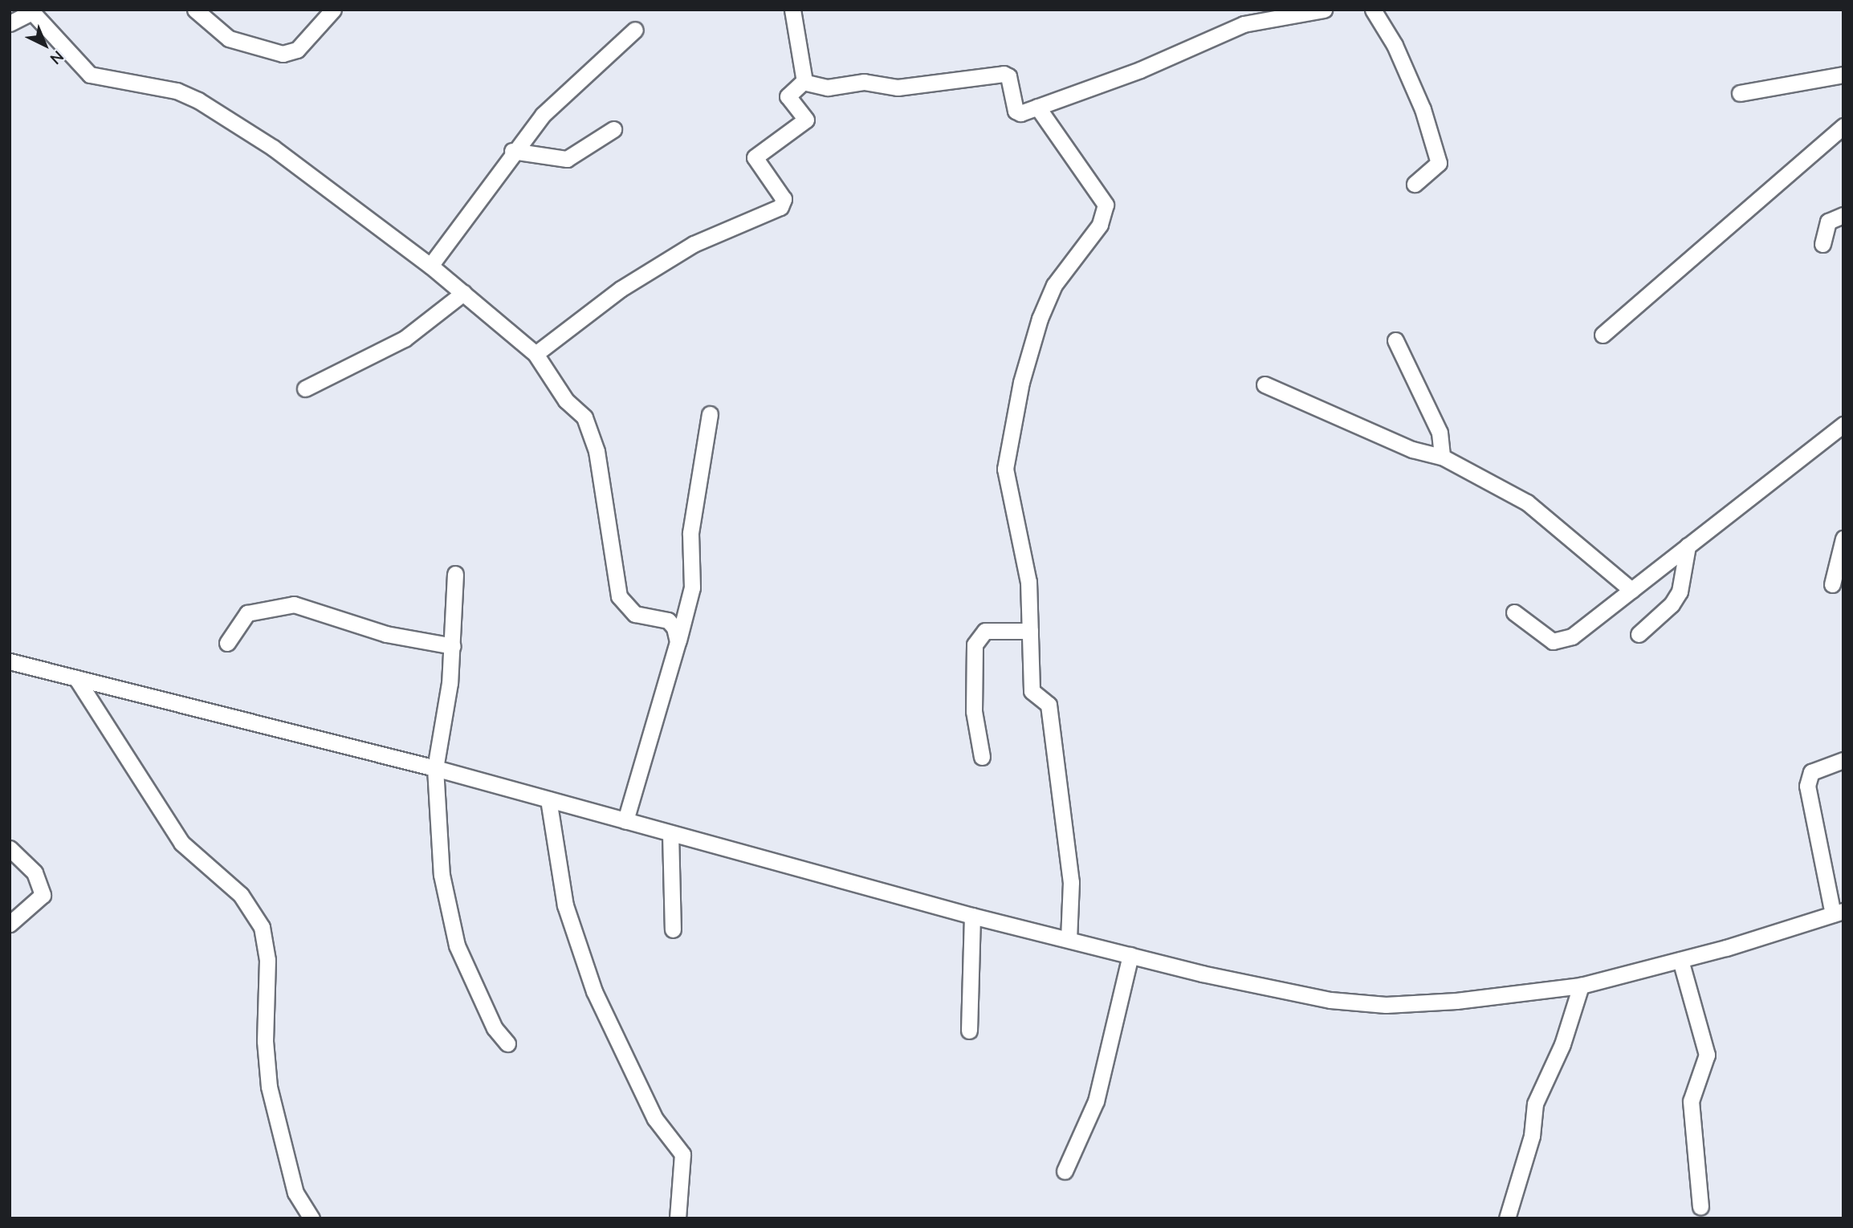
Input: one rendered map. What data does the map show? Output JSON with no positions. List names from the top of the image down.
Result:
{
  "north": "bottom right"
}
